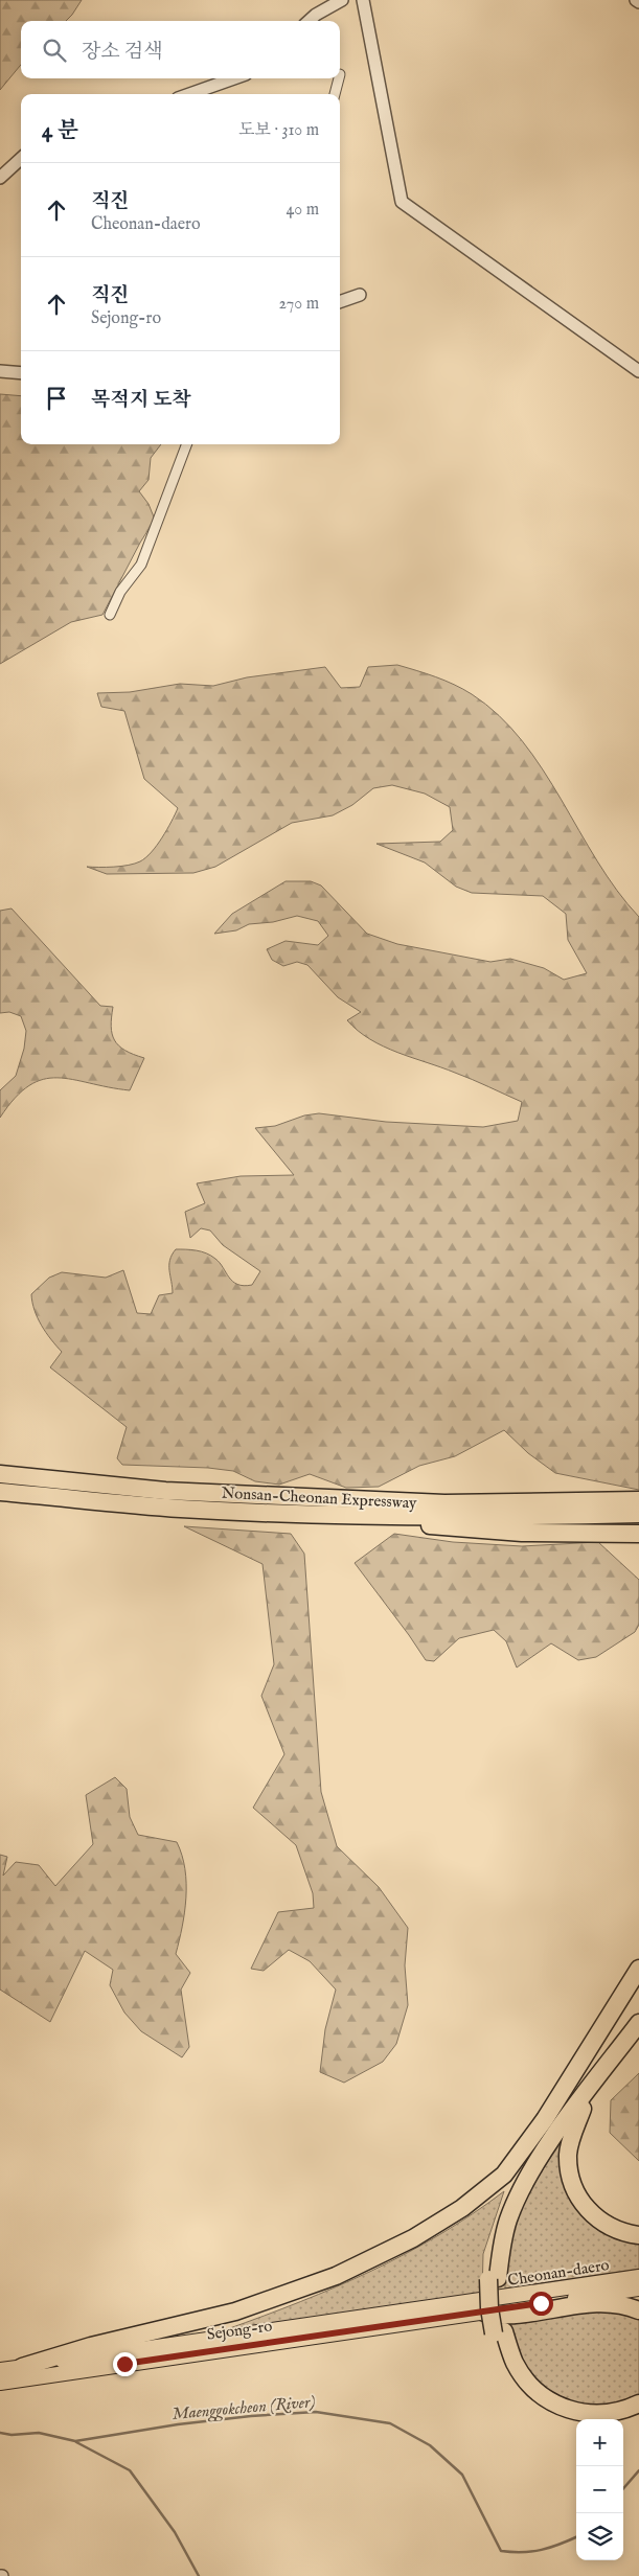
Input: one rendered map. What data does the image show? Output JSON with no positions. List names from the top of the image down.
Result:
{
  "streets": {
    "highway": ["Nonsan-Cheonan Expressway"],
    "main road": ["Cheonan-daero", "Sejong-ro"]
  },
  "crossings": [
    ["Cheonan-daero", "Sejong-ro"]
  ],
  "water": ["Maenggokcheon (River)"],
  "page": {
    "search": "장소 검색",
    "heading": ["4 분", "도보 · 310 m"],
    "list": [
      ["직진", "Cheonan-daero", "40 m"],
      ["직진", "Sejong-ro", "270 m"],
      "목적지 도착"
    ],
    "map_buttons": ["+", "−"]
  }
}
